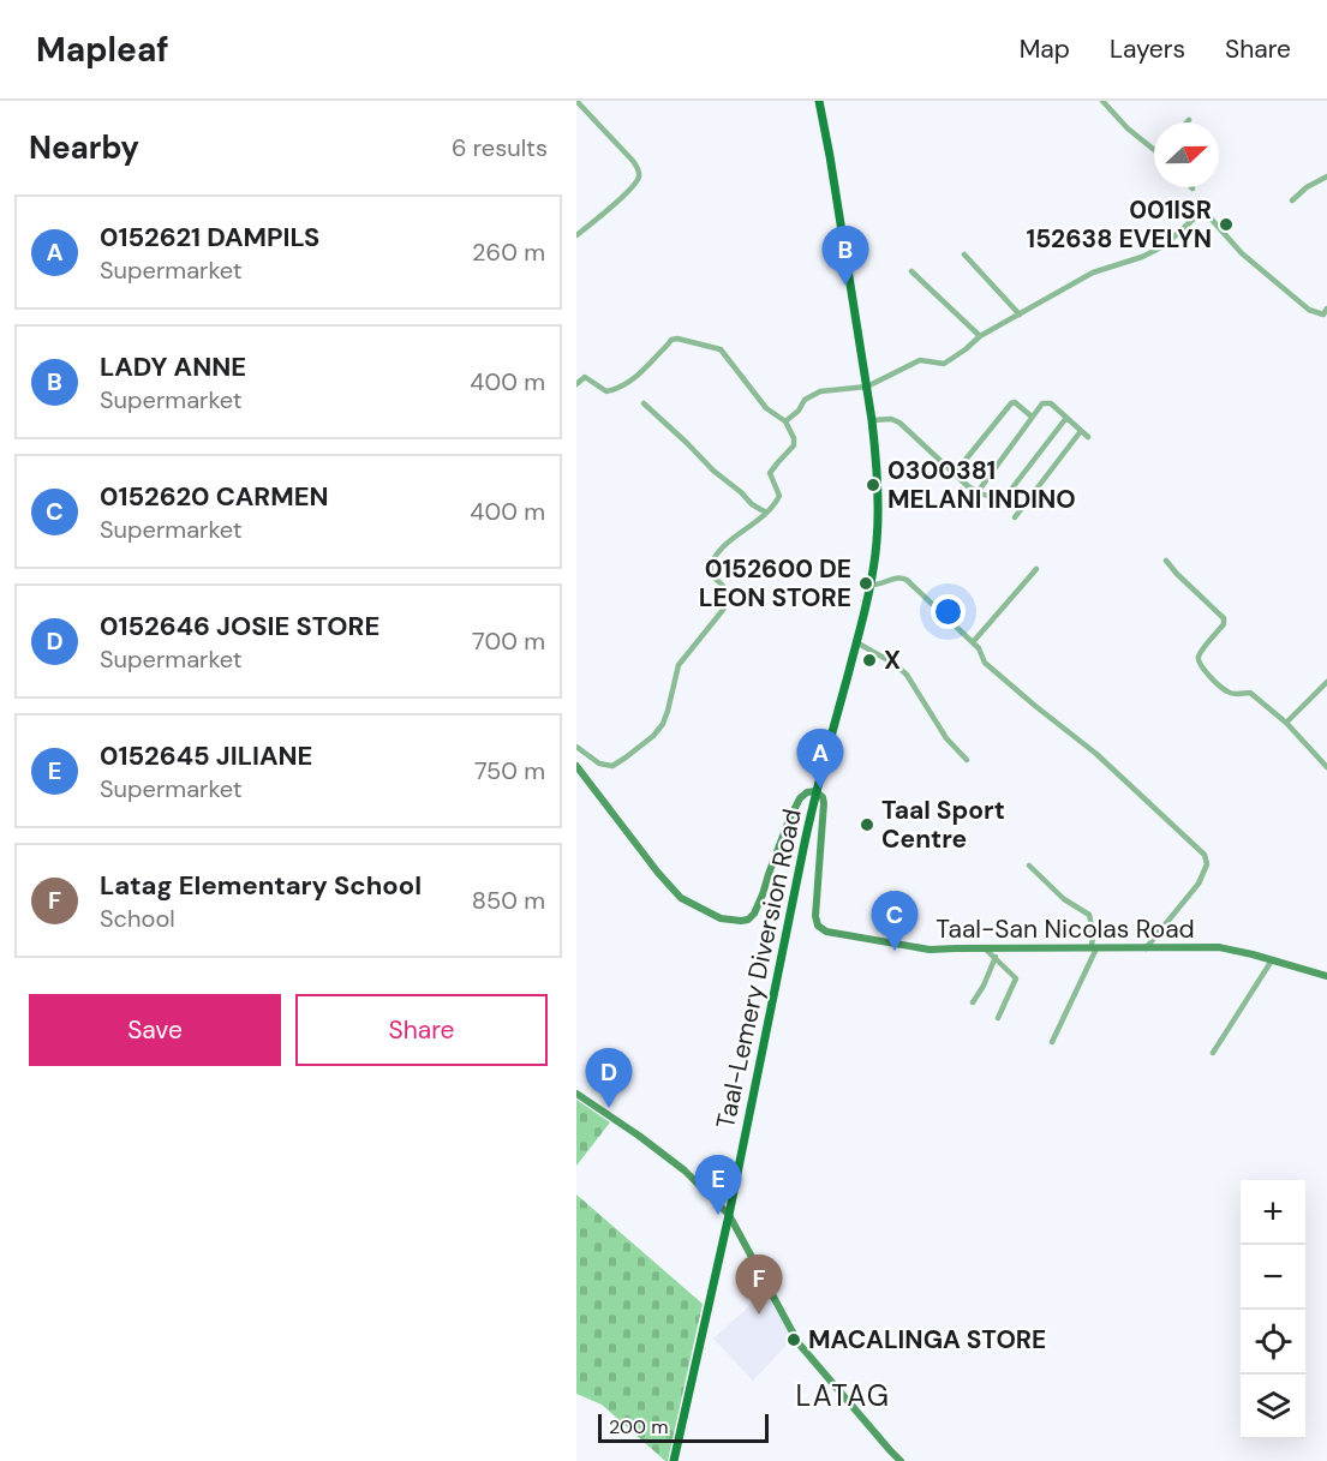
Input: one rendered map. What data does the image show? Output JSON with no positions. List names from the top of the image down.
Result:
{
  "streets": {
    "main road": ["Taal-San Nicolas Road", "Taal-Lemery Diversion Road"]
  },
  "crossings": [
    ["Taal-San Nicolas Road", "Taal-Lemery Diversion Road"]
  ],
  "districts": ["LATAG"],
  "places": [
    "001ISR 152638 EVELYN",
    "0300381 MELANI INDINO",
    "0152600 DE LEON STORE",
    "X",
    "Taal Sport Centre",
    "MACALINGA STORE"
  ],
  "scale_bar": "200 m",
  "north": "right",
  "page": {
    "header": "Mapleaf",
    "nav": ["Map", "Layers", "Share"],
    "heading": ["Nearby", "6 results"],
    "list": [
      {
        "mark": "A",
        "name": "0152621 DAMPILS",
        "note": "Supermarket",
        "value": "260 m"
      },
      {
        "mark": "B",
        "name": "LADY ANNE",
        "note": "Supermarket",
        "value": "400 m"
      },
      {
        "mark": "C",
        "name": "0152620 CARMEN",
        "note": "Supermarket",
        "value": "400 m"
      },
      {
        "mark": "D",
        "name": "0152646 JOSIE STORE",
        "note": "Supermarket",
        "value": "700 m"
      },
      {
        "mark": "E",
        "name": "0152645 JILIANE",
        "note": "Supermarket",
        "value": "750 m"
      },
      {
        "mark": "F",
        "name": "Latag Elementary School",
        "note": "School",
        "value": "850 m"
      }
    ],
    "pins": [
      "B",
      "A",
      "C",
      "D",
      "E",
      "F"
    ],
    "buttons": ["Save", "Share"],
    "map_buttons": ["+", "−"],
    "scale": "200 m"
  }
}
